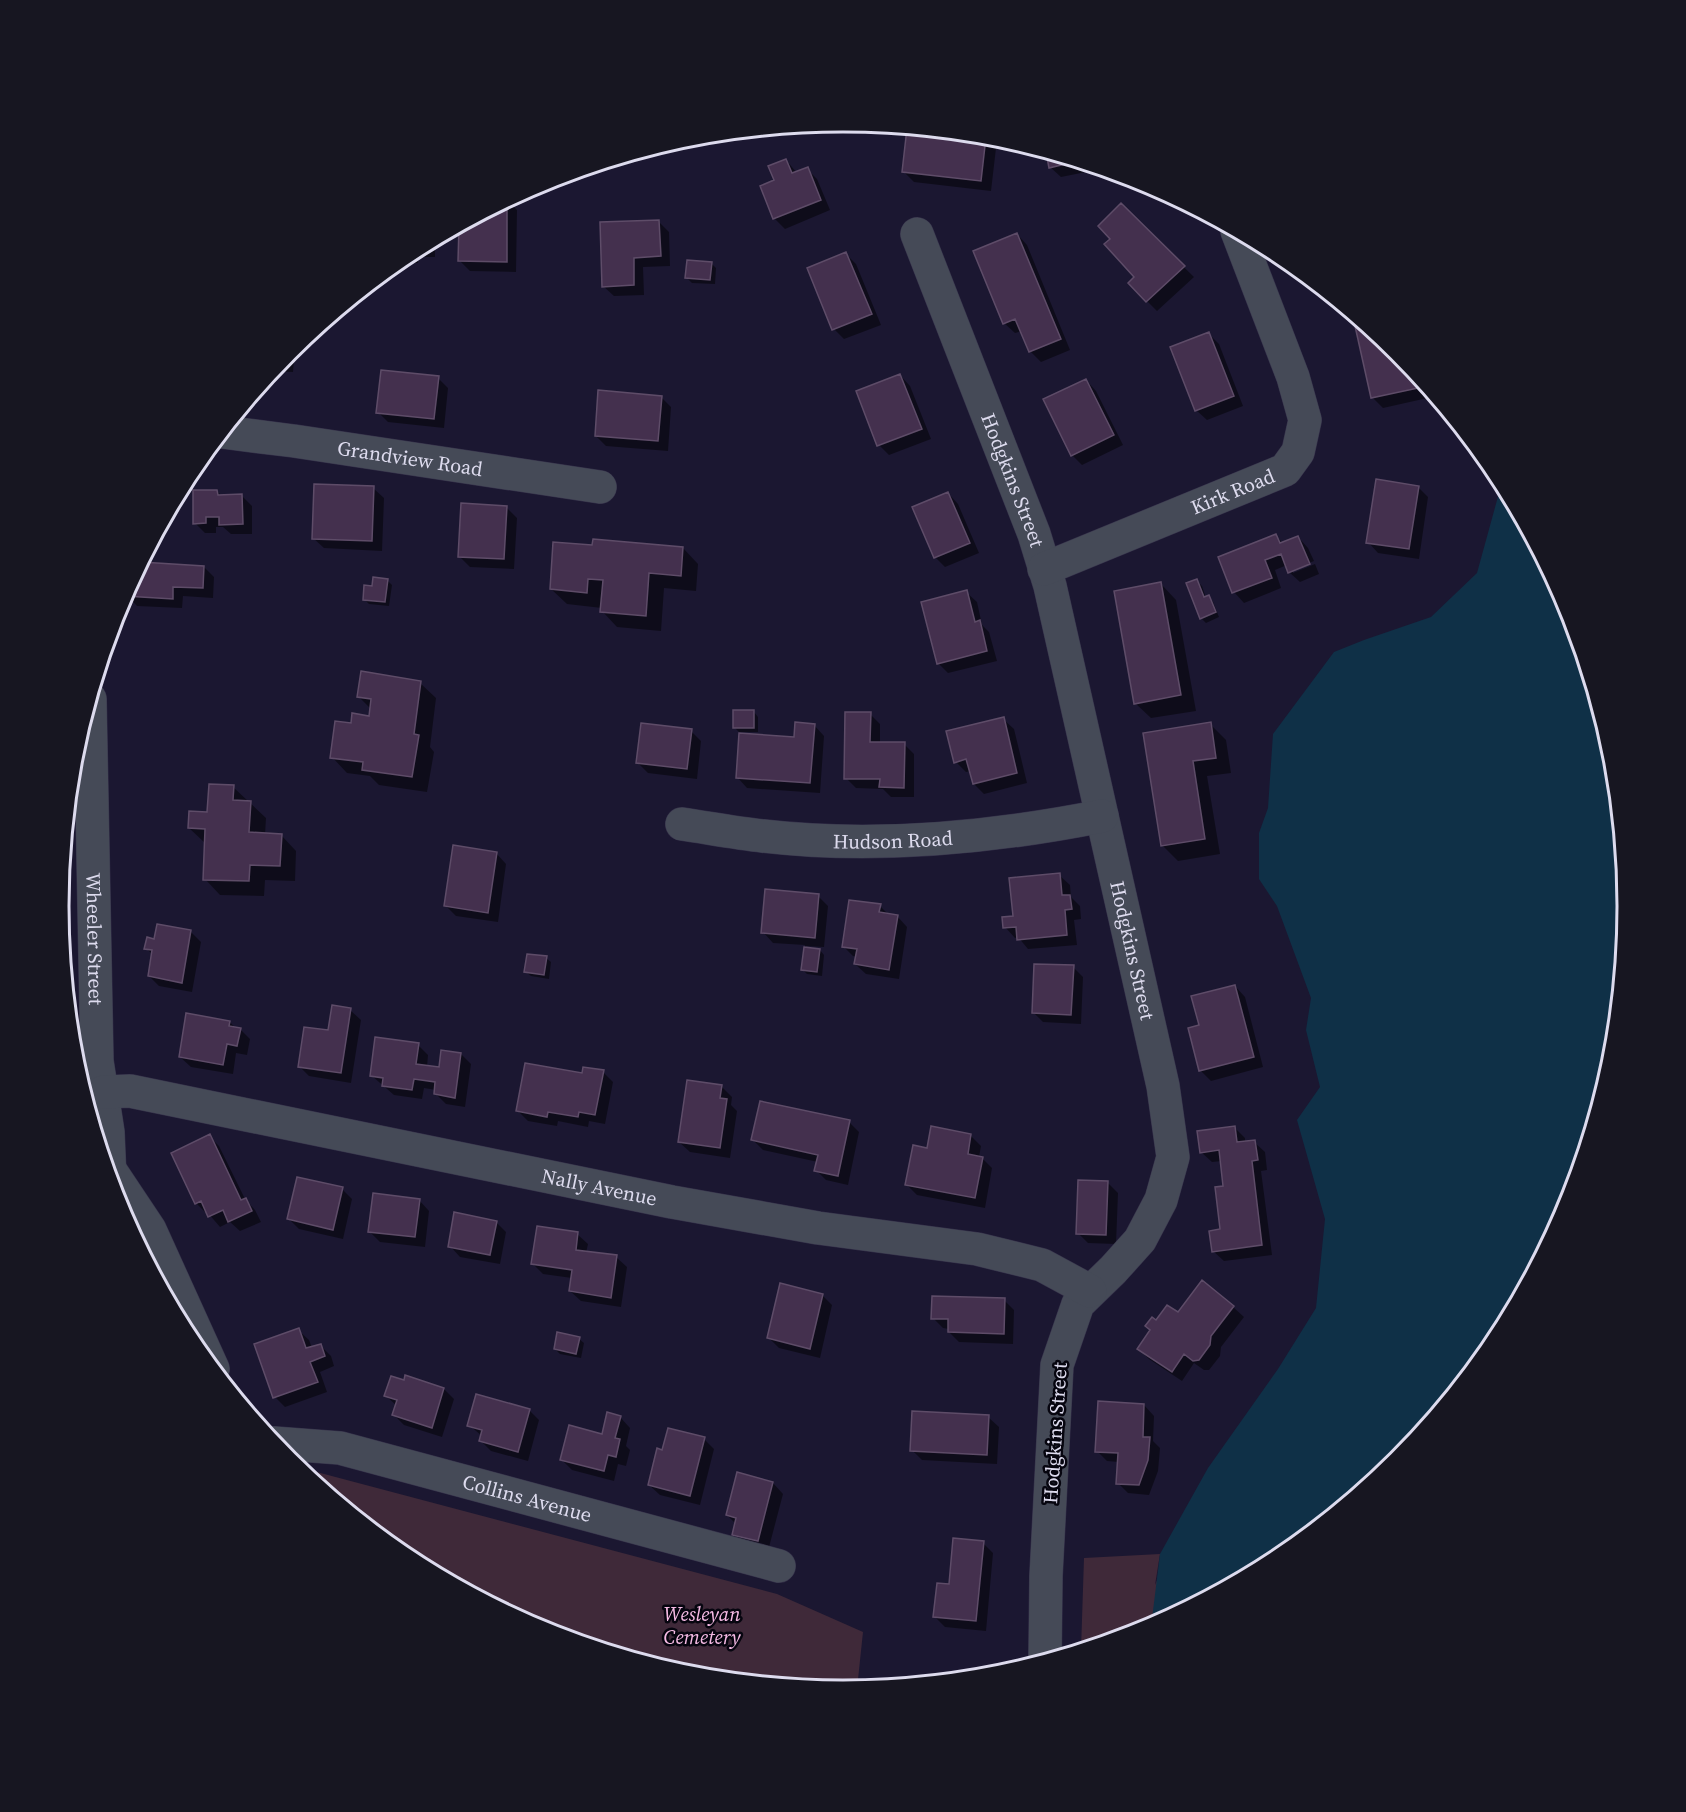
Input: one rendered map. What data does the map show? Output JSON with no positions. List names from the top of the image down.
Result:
{
  "streets": {
    "street": [
      "Grandview Road",
      "Hodgkins Street",
      "Kirk Road",
      "Hudson Road",
      "Wheeler Street",
      "Nally Avenue",
      "Collins Avenue"
    ]
  },
  "crossings": [
    ["Hodgkins Street", "Kirk Road"],
    ["Hodgkins Street", "Hudson Road"],
    ["Hodgkins Street", "Nally Avenue"],
    ["Wheeler Street", "Nally Avenue"]
  ],
  "parks": ["Wesleyan Cemetery"]
}
